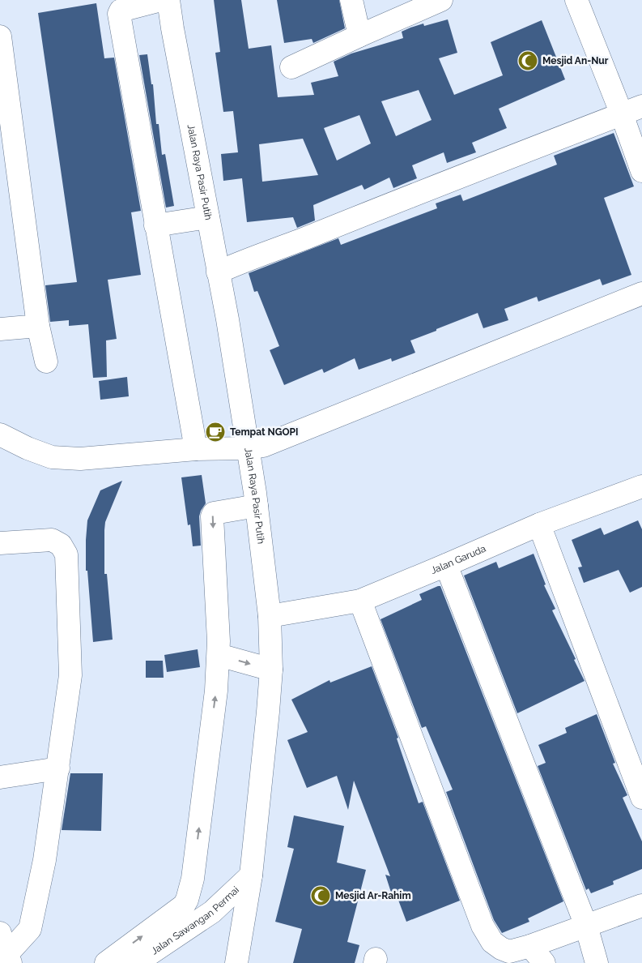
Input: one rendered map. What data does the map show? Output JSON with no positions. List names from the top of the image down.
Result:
{
  "streets": {
    "street": ["Jalan Raya Pasir Putih", "Jalan Garuda", "Jalan Sawangan Permai"]
  },
  "crossings": [
    ["Jalan Raya Pasir Putih", "Jalan Garuda"],
    ["Jalan Raya Pasir Putih", "Jalan Sawangan Permai"]
  ],
  "places": {
    "mosque": ["Mesjid An-Nur", "Mesjid Ar-Rahim"],
    "cafe": ["Tempat NGOPI"]
  }
}
